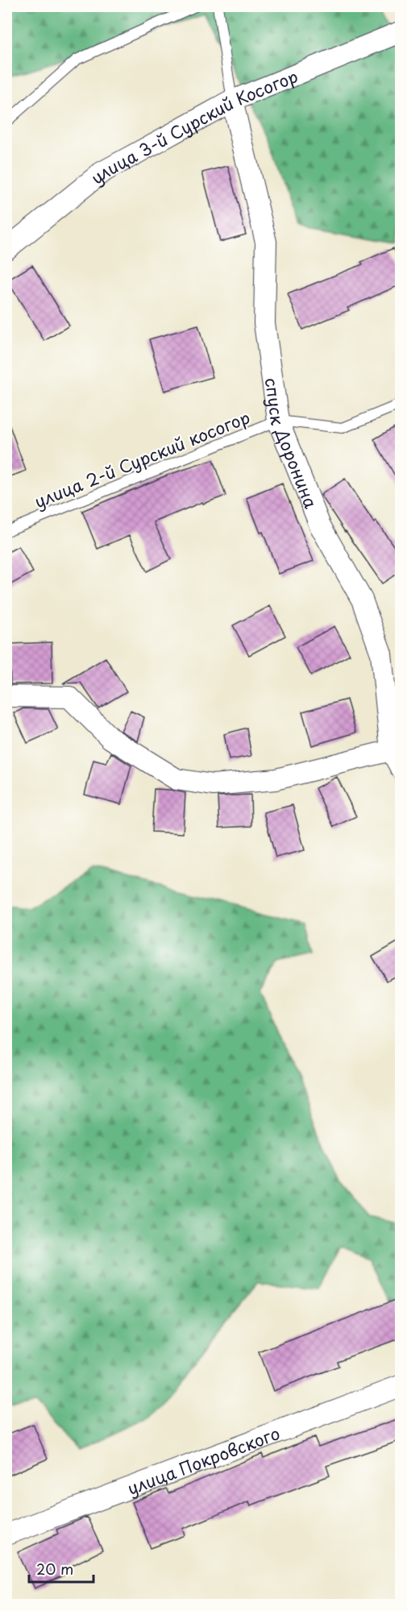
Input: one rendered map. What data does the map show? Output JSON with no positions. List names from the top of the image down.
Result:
{
  "streets": {
    "street": ["улица 3-й Сурский Косогор", "спуск Доронина", "улица Покровского"],
    "lane": ["улица 2-й Сурский косогор"]
  },
  "crossings": [
    ["улица 3-й Сурский Косогор", "спуск Доронина"],
    ["спуск Доронина", "улица 2-й Сурский косогор"]
  ],
  "scale_bar": "20 m"
}
